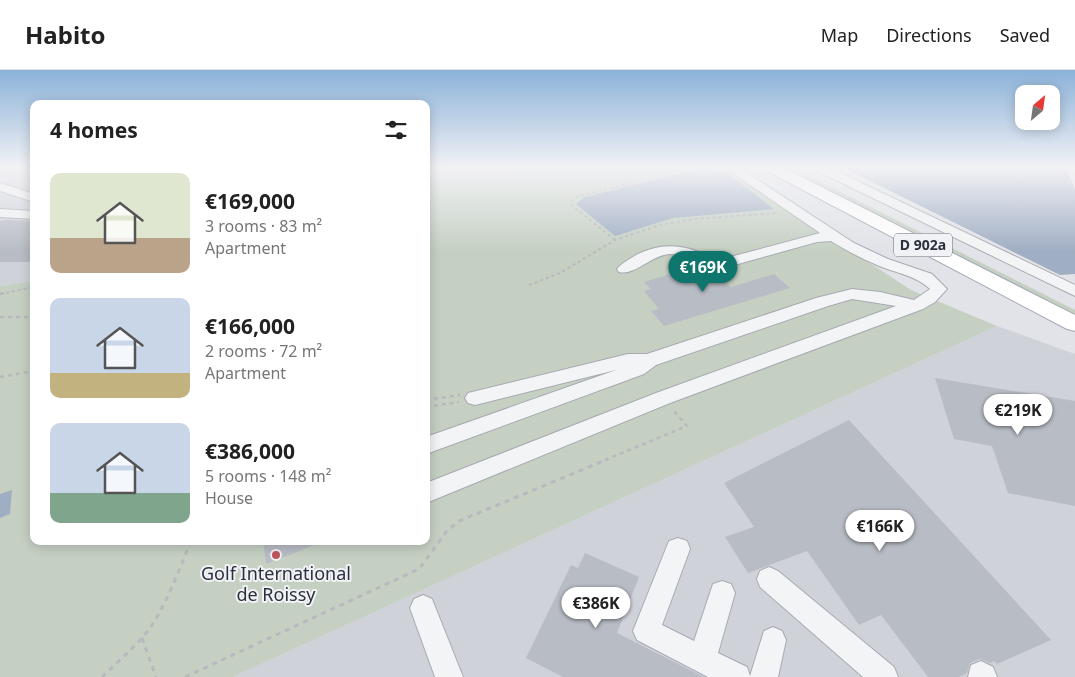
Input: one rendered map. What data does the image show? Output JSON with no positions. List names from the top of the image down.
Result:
{
  "streets": {
    "main road": ["D 902a"]
  },
  "places": ["Golf International de Roissy"],
  "north": "top right",
  "page": {
    "header": "Habito",
    "nav": ["Map", "Directions", "Saved"],
    "heading": "4 homes",
    "list": [
      {
        "name": "€169,000",
        "note": "3 rooms · 83 m² · Apartment"
      },
      {
        "name": "€166,000",
        "note": "2 rooms · 72 m² · Apartment"
      },
      {
        "name": "€386,000",
        "note": "5 rooms · 148 m² · House"
      }
    ],
    "price": [
      "€169K",
      "€219K",
      "€166K",
      "€386K"
    ]
  }
}
